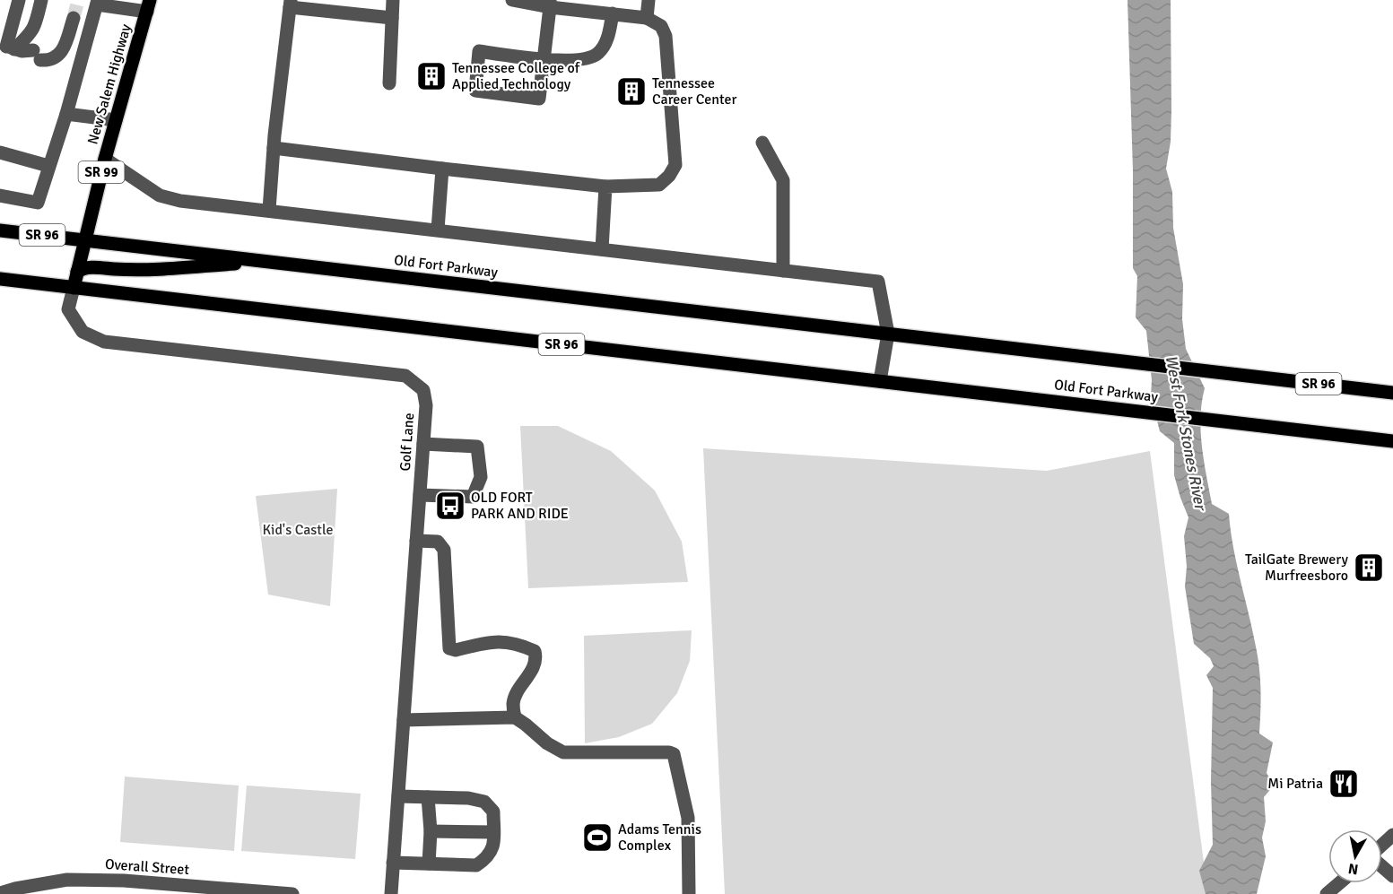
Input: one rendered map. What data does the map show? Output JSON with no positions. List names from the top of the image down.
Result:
{
  "streets": {
    "main road": [
      "New Salem Highway",
      "SR 99",
      "SR 96",
      "Old Fort Parkway"
    ],
    "street": ["Golf Lane", "Overall Street"]
  },
  "crossings": [
    ["New Salem Highway", "SR 99"],
    ["New Salem Highway", "Old Fort Parkway"],
    ["SR 99", "Old Fort Parkway"],
    ["SR 99", "Golf Lane"],
    ["Old Fort Parkway", "Golf Lane"]
  ],
  "water": ["West Fork Stones River"],
  "parks": ["Kid's Castle"],
  "places": {
    "building": ["Tennessee College of Applied Technology", "Tennessee Career Center", "TailGate Brewery Murfreesboro"],
    "bus stop": ["OLD FORT PARK AND RIDE"],
    "restaurant": ["Mi Patria"],
    "sports": ["Adams Tennis Complex"]
  },
  "north": "bottom"
}
